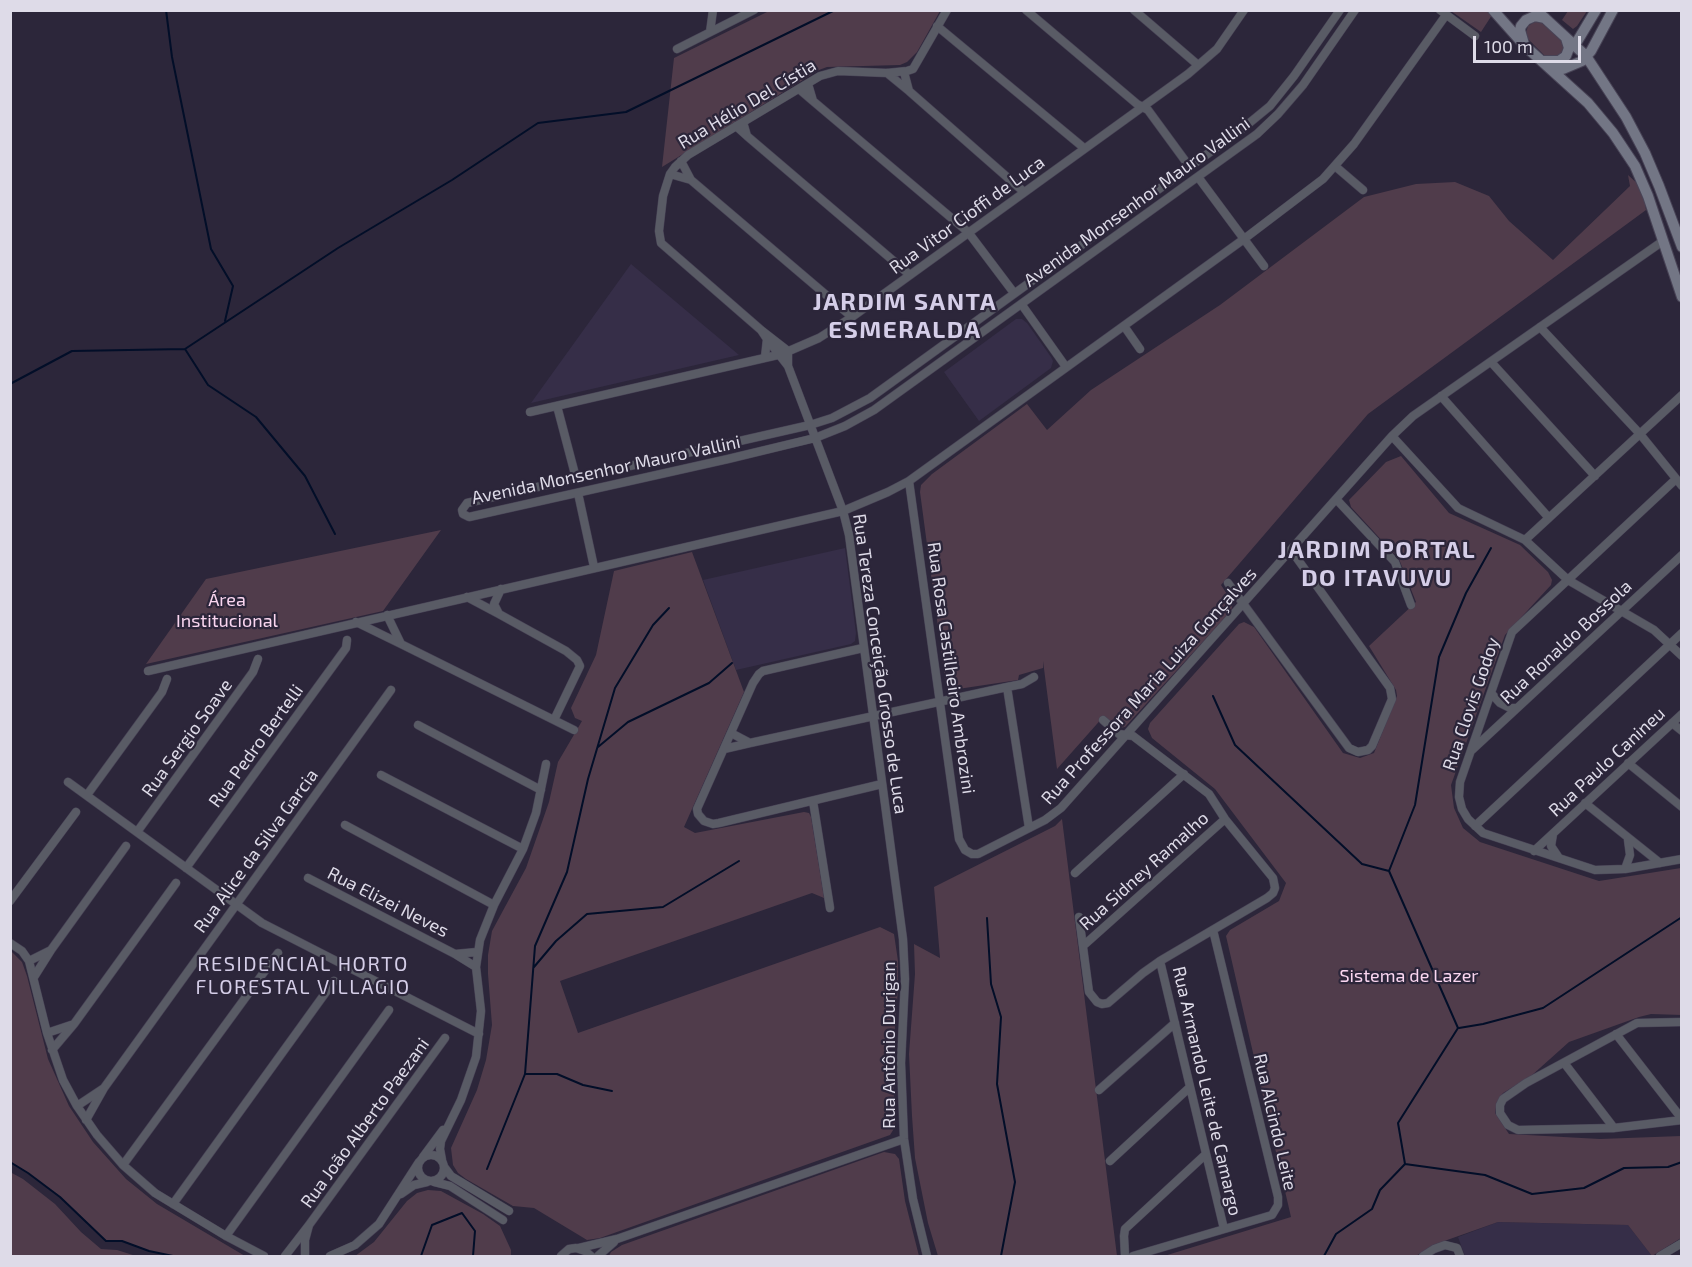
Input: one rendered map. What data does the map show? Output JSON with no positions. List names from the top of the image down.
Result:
{
  "streets": {
    "street": [
      "Rua Hélio Del Cístia",
      "Avenida Monsenhor Mauro Vallini",
      "Rua Vitor Cioffi de Luca",
      "Rua Ronaldo Bossola",
      "Rua Tereza Conceição Grosso de Luca",
      "Rua Rosa Castilheiro Ambrozini",
      "Rua Professora Maria Luiza Gonçalves",
      "Rua Clovis Godoy",
      "Rua Sergio Soave",
      "Rua Pedro Bertelli",
      "Rua Paulo Canineu",
      "Rua Alice da Silva Garcia",
      "Rua Sidney Ramalho",
      "Rua Elizei Neves",
      "Rua Antônio Durigan",
      "Rua Armando Leite de Camargo",
      "Rua Alcindo Leite",
      "Rua João Alberto Paezani"
    ]
  },
  "crossings": [
    ["Rua Hélio Del Cístia", "Rua Tereza Conceição Grosso de Luca"],
    ["Avenida Monsenhor Mauro Vallini", "Rua Tereza Conceição Grosso de Luca"],
    ["Rua Vitor Cioffi de Luca", "Rua Tereza Conceição Grosso de Luca"],
    ["Rua Ronaldo Bossola", "Rua Clovis Godoy"],
    ["Rua Tereza Conceição Grosso de Luca", "Rua Antônio Durigan"],
    ["Rua Rosa Castilheiro Ambrozini", "Rua Professora Maria Luiza Gonçalves"],
    ["Rua Armando Leite de Camargo", "Rua Alcindo Leite"]
  ],
  "districts": ["JARDIM SANTA ESMERALDA", "JARDIM PORTAL DO ITAVUVU", "RESIDENCIAL HORTO FLORESTAL VILLAGIO"],
  "parks": ["Área Institucional", "Sistema de Lazer"],
  "scale_bar": "100 m"
}
